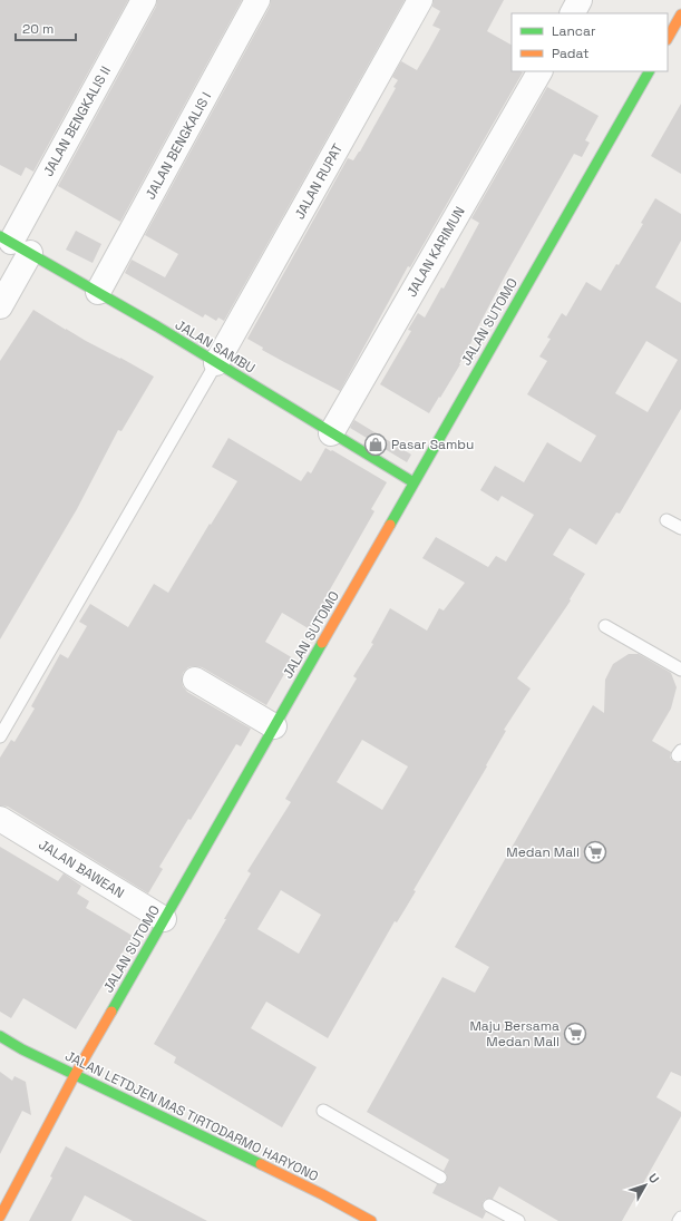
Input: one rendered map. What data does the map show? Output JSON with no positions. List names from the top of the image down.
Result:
{
  "streets": {
    "main road": ["JALAN SUTOMO", "JALAN SAMBU", "JALAN LETDJEN MAS TIRTODARMO HARYONO"],
    "street": [
      "JALAN BENGKALIS II",
      "JALAN BENGKALIS I",
      "JALAN RUPAT",
      "JALAN KARIMUN",
      "JALAN BAWEAN"
    ]
  },
  "crossings": [
    ["JALAN BENGKALIS II", "JALAN SAMBU"],
    ["JALAN BENGKALIS I", "JALAN SAMBU"],
    ["JALAN RUPAT", "JALAN SAMBU"],
    ["JALAN KARIMUN", "JALAN SAMBU"],
    ["JALAN SUTOMO", "JALAN SAMBU"],
    ["JALAN SUTOMO", "JALAN BAWEAN"],
    ["JALAN SUTOMO", "JALAN LETDJEN MAS TIRTODARMO HARYONO"]
  ],
  "places": {
    "shop": ["Pasar Sambu"],
    "supermarket": ["Medan Mall", "Maju Bersama Medan Mall"]
  },
  "legend": ["Lancar", "Padat"],
  "scale_bar": "20 m",
  "north": "top right"
}
